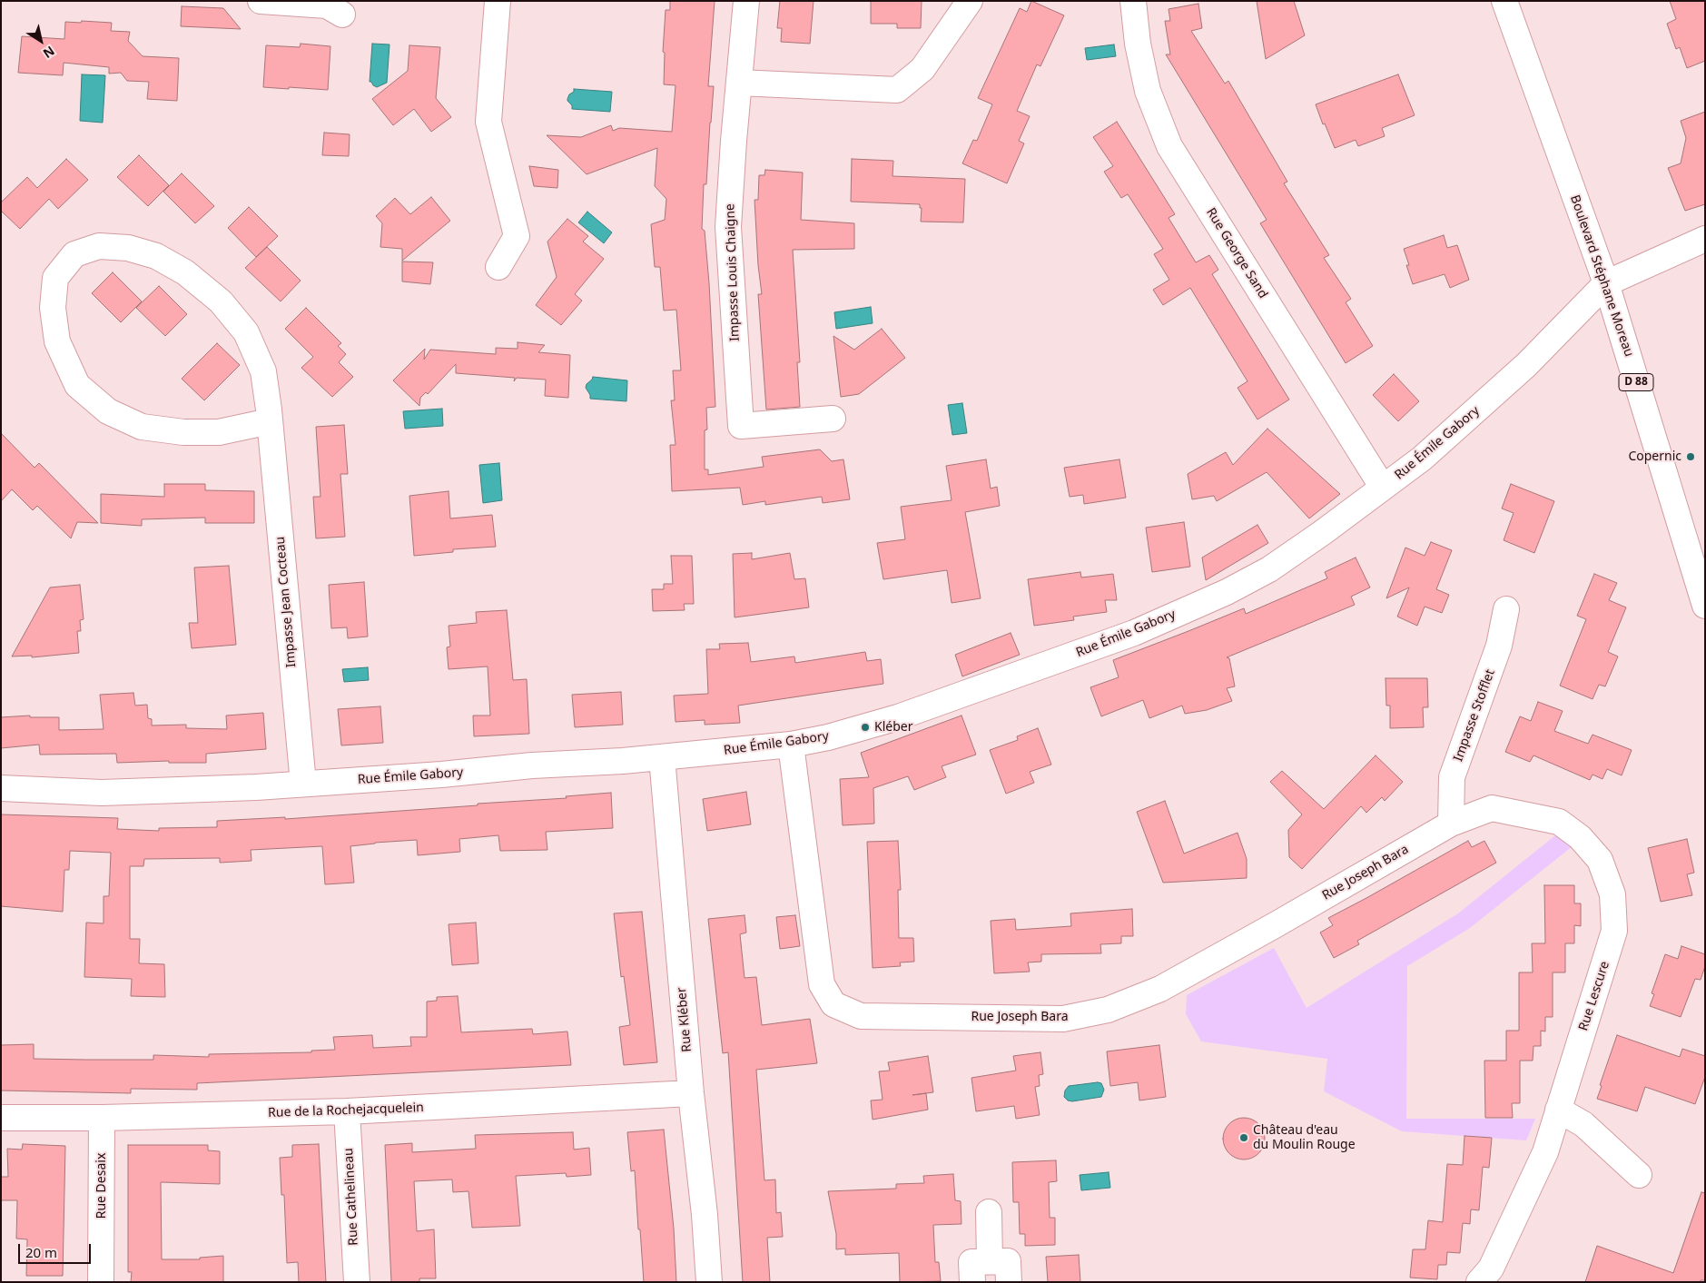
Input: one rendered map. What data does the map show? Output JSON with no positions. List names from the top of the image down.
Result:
{
  "streets": {
    "street": [
      "Rue George Sand",
      "Impasse Louis Chaigne",
      "Boulevard Stéphane Moreau",
      "D 88",
      "Rue Émile Gabory",
      "Impasse Jean Cocteau",
      "Impasse Stofflet",
      "Rue Joseph Bara",
      "Rue Lescure",
      "Rue Kléber",
      "Rue de la Rochejacquelein",
      "Rue Desaix",
      "Rue Cathelineau"
    ]
  },
  "crossings": [
    ["Rue George Sand", "Rue Émile Gabory"],
    ["Boulevard Stéphane Moreau", "Rue Émile Gabory"],
    ["Rue Émile Gabory", "Impasse Jean Cocteau"],
    ["Rue Émile Gabory", "Rue Joseph Bara"],
    ["Rue Émile Gabory", "Rue Kléber"],
    ["Impasse Stofflet", "Rue Joseph Bara"],
    ["Impasse Stofflet", "Rue Lescure"],
    ["Rue Joseph Bara", "Rue Lescure"],
    ["Rue Kléber", "Rue de la Rochejacquelein"],
    ["Rue de la Rochejacquelein", "Rue Desaix"],
    ["Rue de la Rochejacquelein", "Rue Cathelineau"]
  ],
  "places": ["Copernic", "Kléber", "Château d'eau du Moulin Rouge"],
  "scale_bar": "20 m",
  "north": "bottom right"
}
